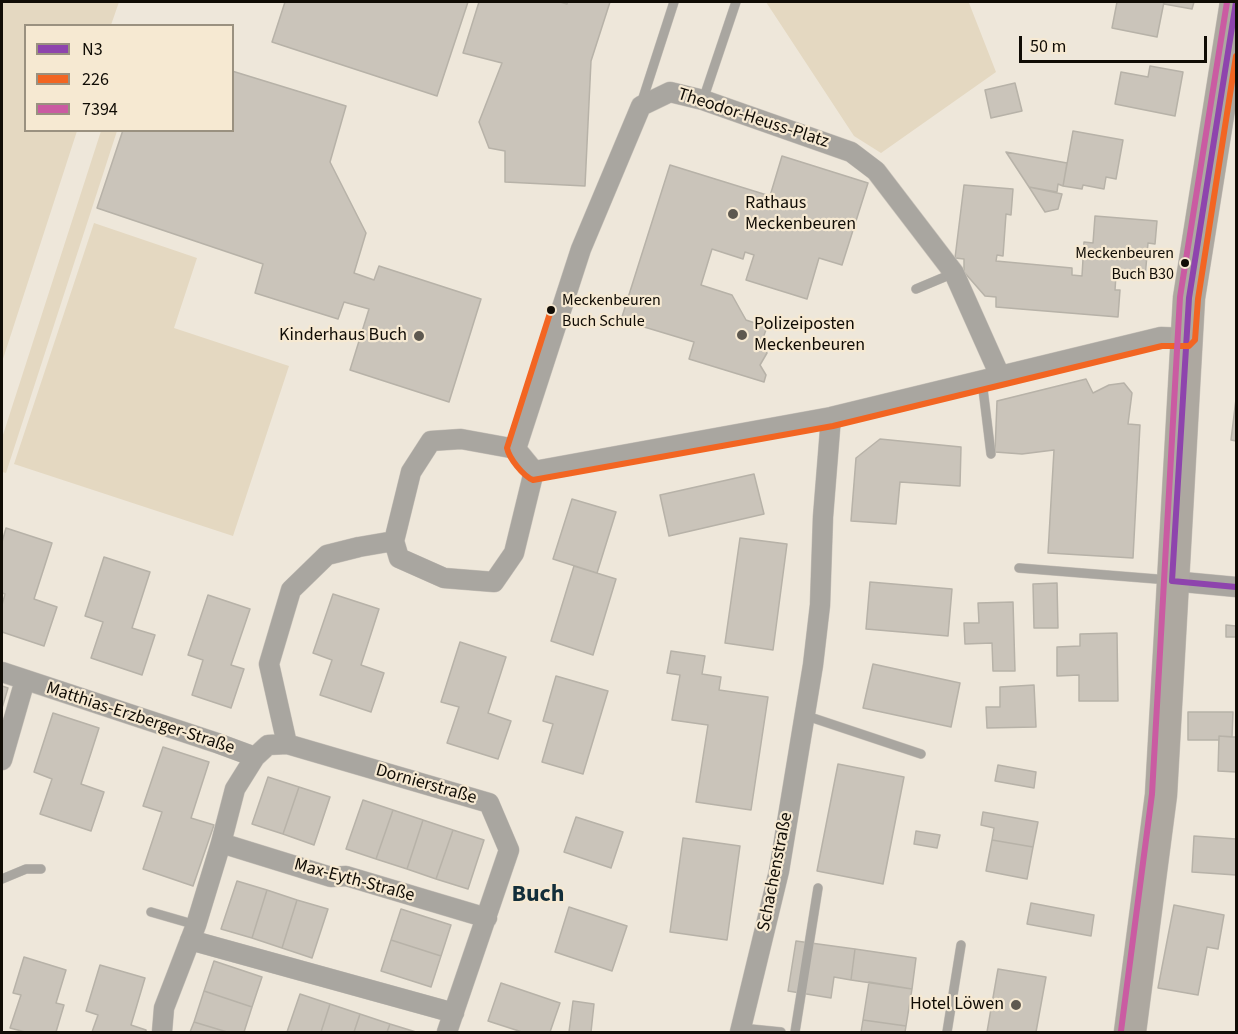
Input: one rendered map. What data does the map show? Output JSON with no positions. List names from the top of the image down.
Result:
{
  "streets": {
    "street": [
      "Theodor-Heuss-Platz",
      "Matthias-Erzberger-Straße",
      "Dornierstraße",
      "Schachenstraße",
      "Max-Eyth-Straße"
    ]
  },
  "crossings": [
    ["Dornierstraße", "Max-Eyth-Straße"]
  ],
  "districts": ["Buch"],
  "places": [
    "Rathaus Meckenbeuren",
    "Meckenbeuren Buch B30",
    "Meckenbeuren Buch Schule",
    "Polizeiposten Meckenbeuren",
    "Kinderhaus Buch",
    "Hotel Löwen"
  ],
  "lines": ["transit line N3", "transit line 7394", "transit line 226"],
  "legend": ["N3", "226", "7394"],
  "scale_bar": "50 m"
}
